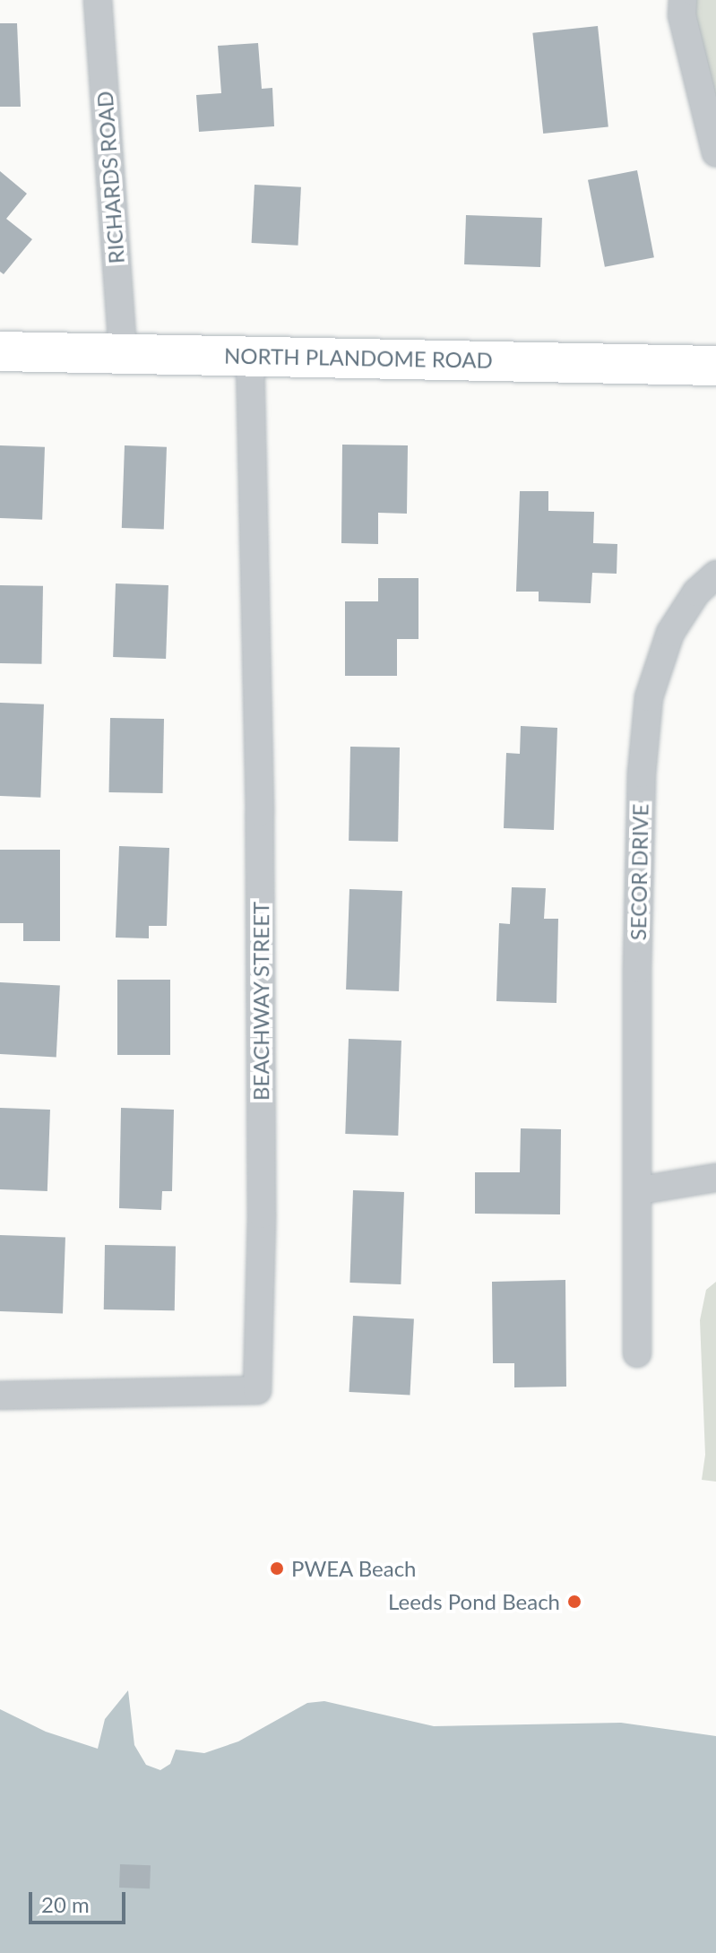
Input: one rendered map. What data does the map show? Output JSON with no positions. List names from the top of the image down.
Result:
{
  "streets": {
    "main road": ["NORTH PLANDOME ROAD"],
    "street": ["RICHARDS ROAD", "SECOR DRIVE", "BEACHWAY STREET"]
  },
  "crossings": [
    ["RICHARDS ROAD", "NORTH PLANDOME ROAD"],
    ["NORTH PLANDOME ROAD", "BEACHWAY STREET"]
  ],
  "places": ["PWEA Beach", "Leeds Pond Beach"],
  "scale_bar": "20 m"
}
